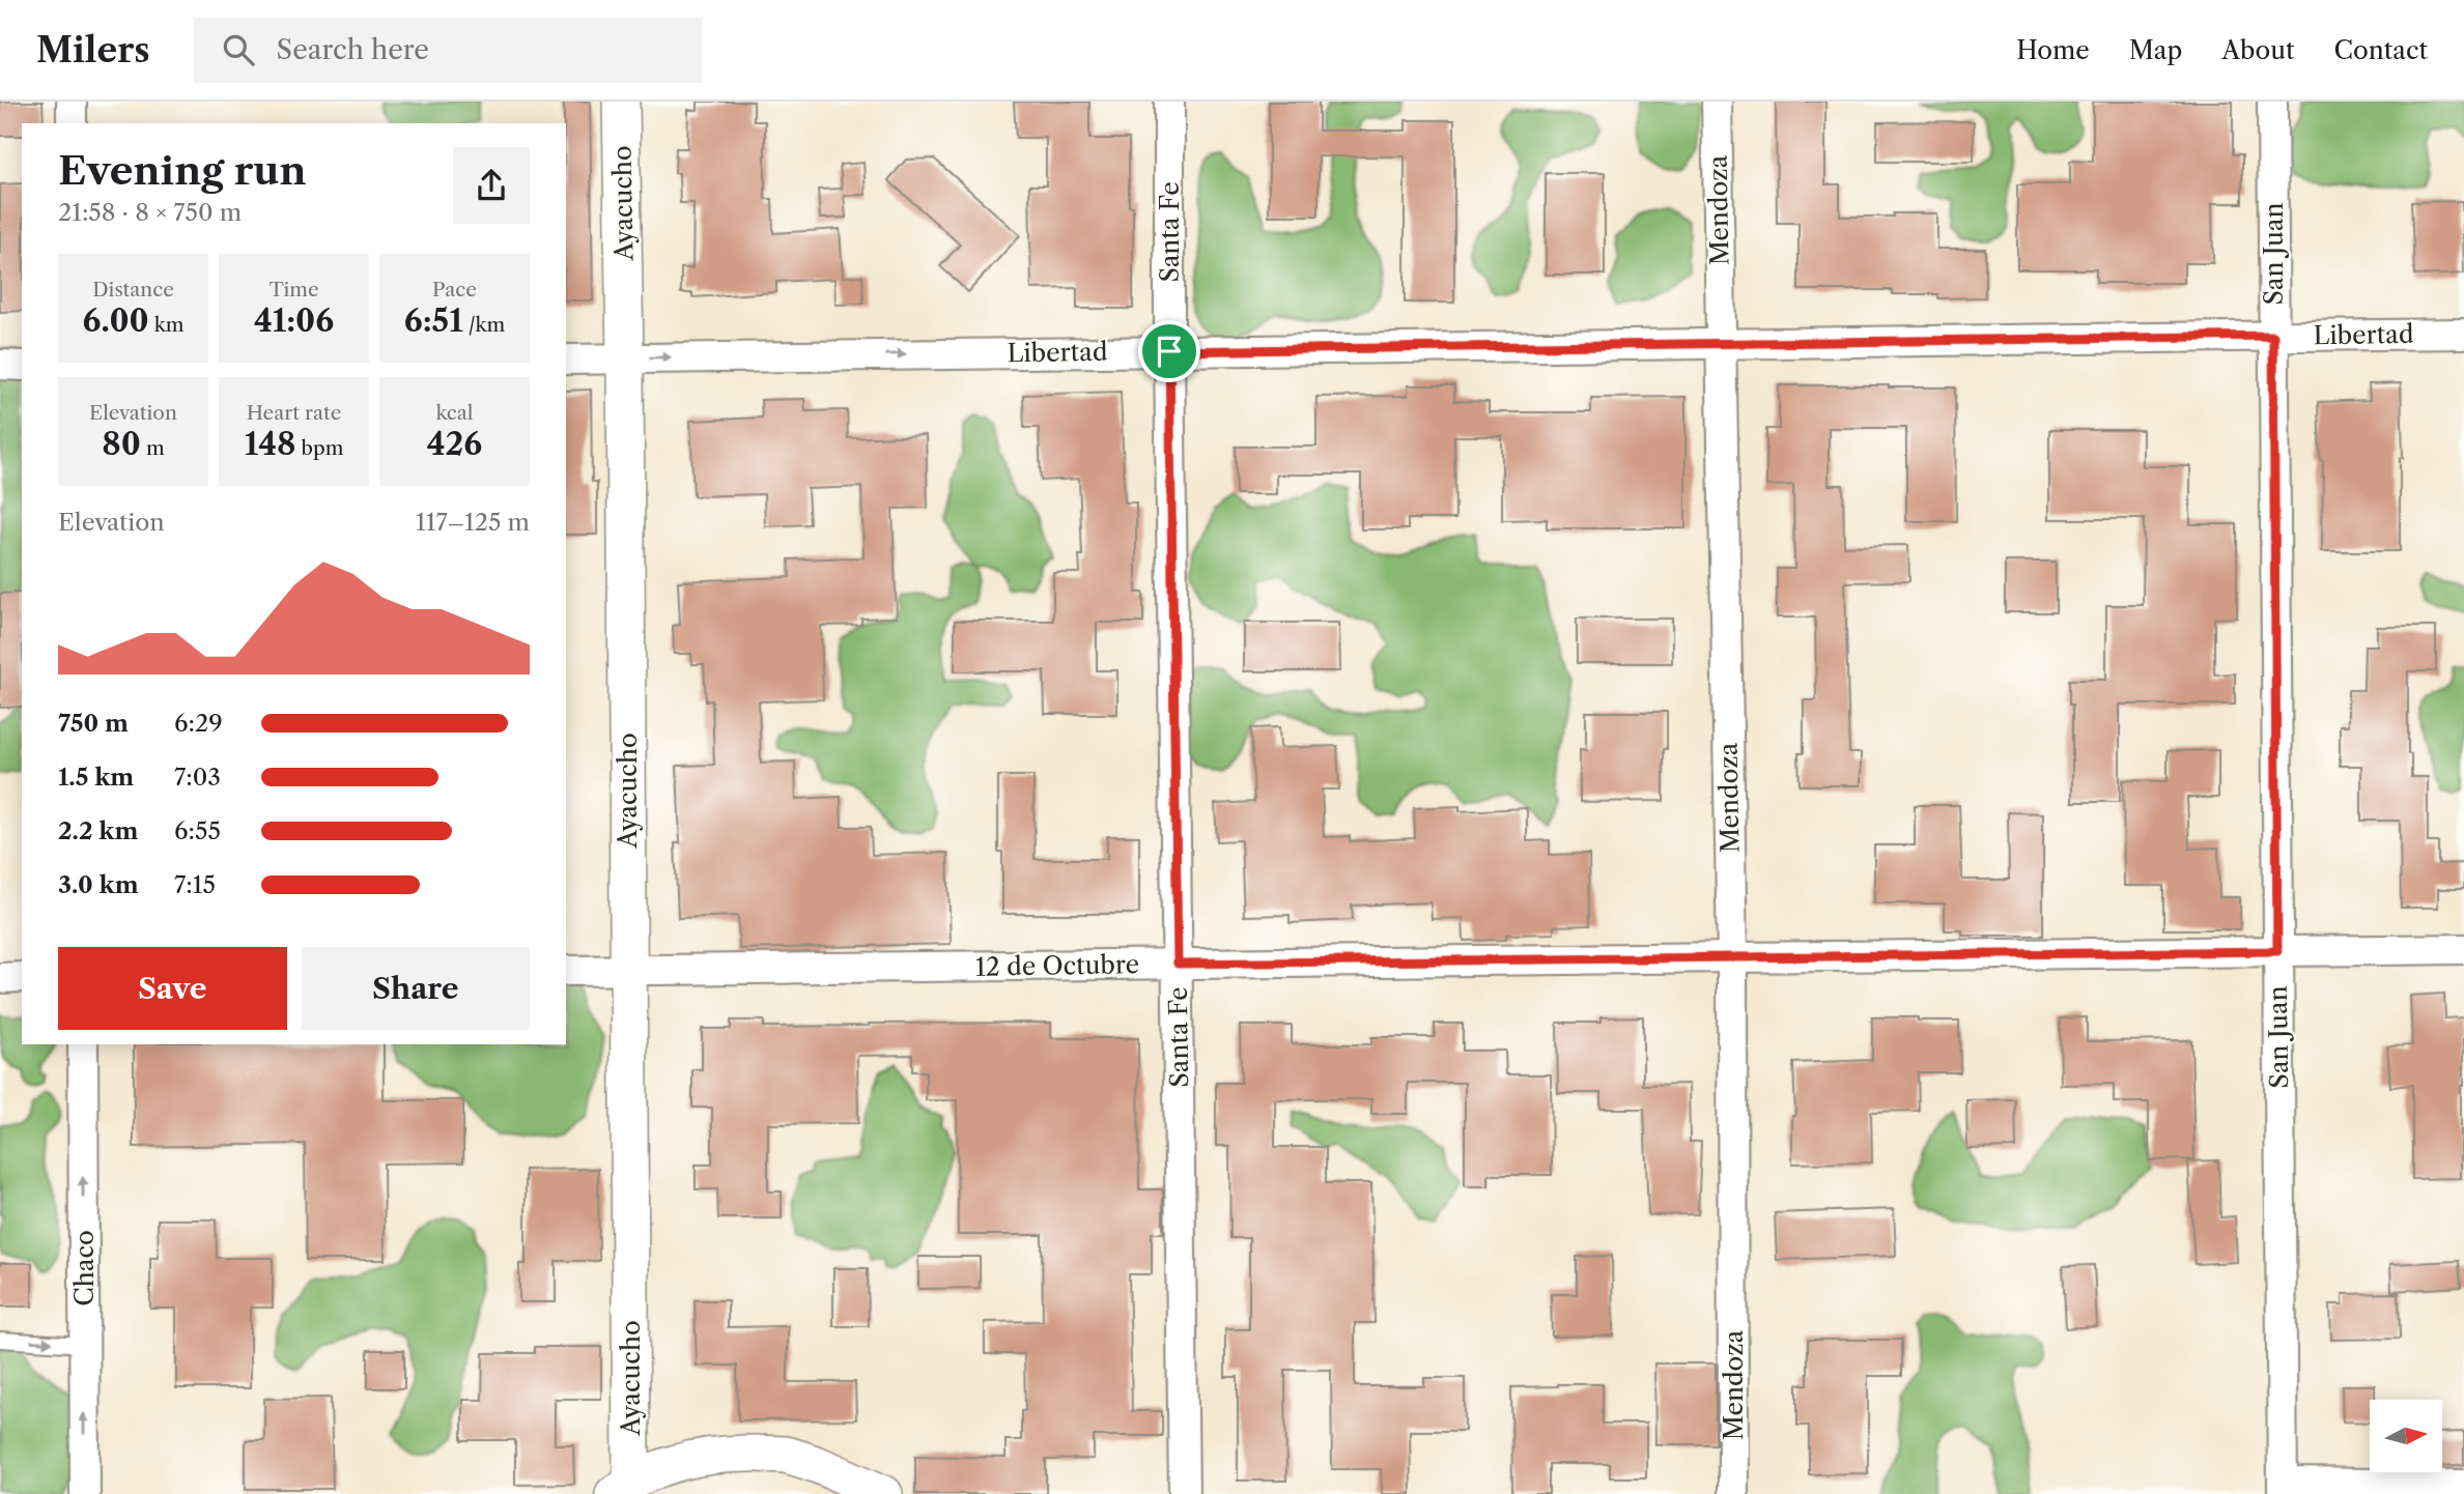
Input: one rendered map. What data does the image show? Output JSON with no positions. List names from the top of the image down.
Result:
{
  "streets": {
    "street": [
      "Ayacucho",
      "Mendoza",
      "Santa Fe",
      "San Juan",
      "Libertad",
      "12 de Octubre",
      "Chaco"
    ]
  },
  "crossings": [
    ["Ayacucho", "Libertad"],
    ["Ayacucho", "12 de Octubre"],
    ["Mendoza", "Libertad"],
    ["Mendoza", "12 de Octubre"],
    ["Santa Fe", "Libertad"],
    ["Santa Fe", "12 de Octubre"],
    ["San Juan", "Libertad"],
    ["San Juan", "12 de Octubre"]
  ],
  "one_way": ["Chaco"],
  "north": "right",
  "page": {
    "header": "Milers",
    "search": "Search here",
    "nav": [
      "Home",
      "Map",
      "About",
      "Contact"
    ],
    "heading": ["Evening run", "21:58 · 8 × 750 m"],
    "stats": [
      ["Distance", "6.00 km"],
      ["Time", "41:06"],
      ["Pace", "6:51 /km"],
      ["Elevation", "80 m"],
      ["Heart rate", "148 bpm"],
      ["kcal", "426"]
    ],
    "chart": ["Elevation", "117–125 m"],
    "list": [
      {
        "name": "750 m",
        "note": "6:29"
      },
      {
        "name": "1.5 km",
        "note": "7:03"
      },
      {
        "name": "2.2 km",
        "note": "6:55"
      },
      {
        "name": "3.0 km",
        "note": "7:15"
      }
    ],
    "buttons": ["Save", "Share"]
  }
}
